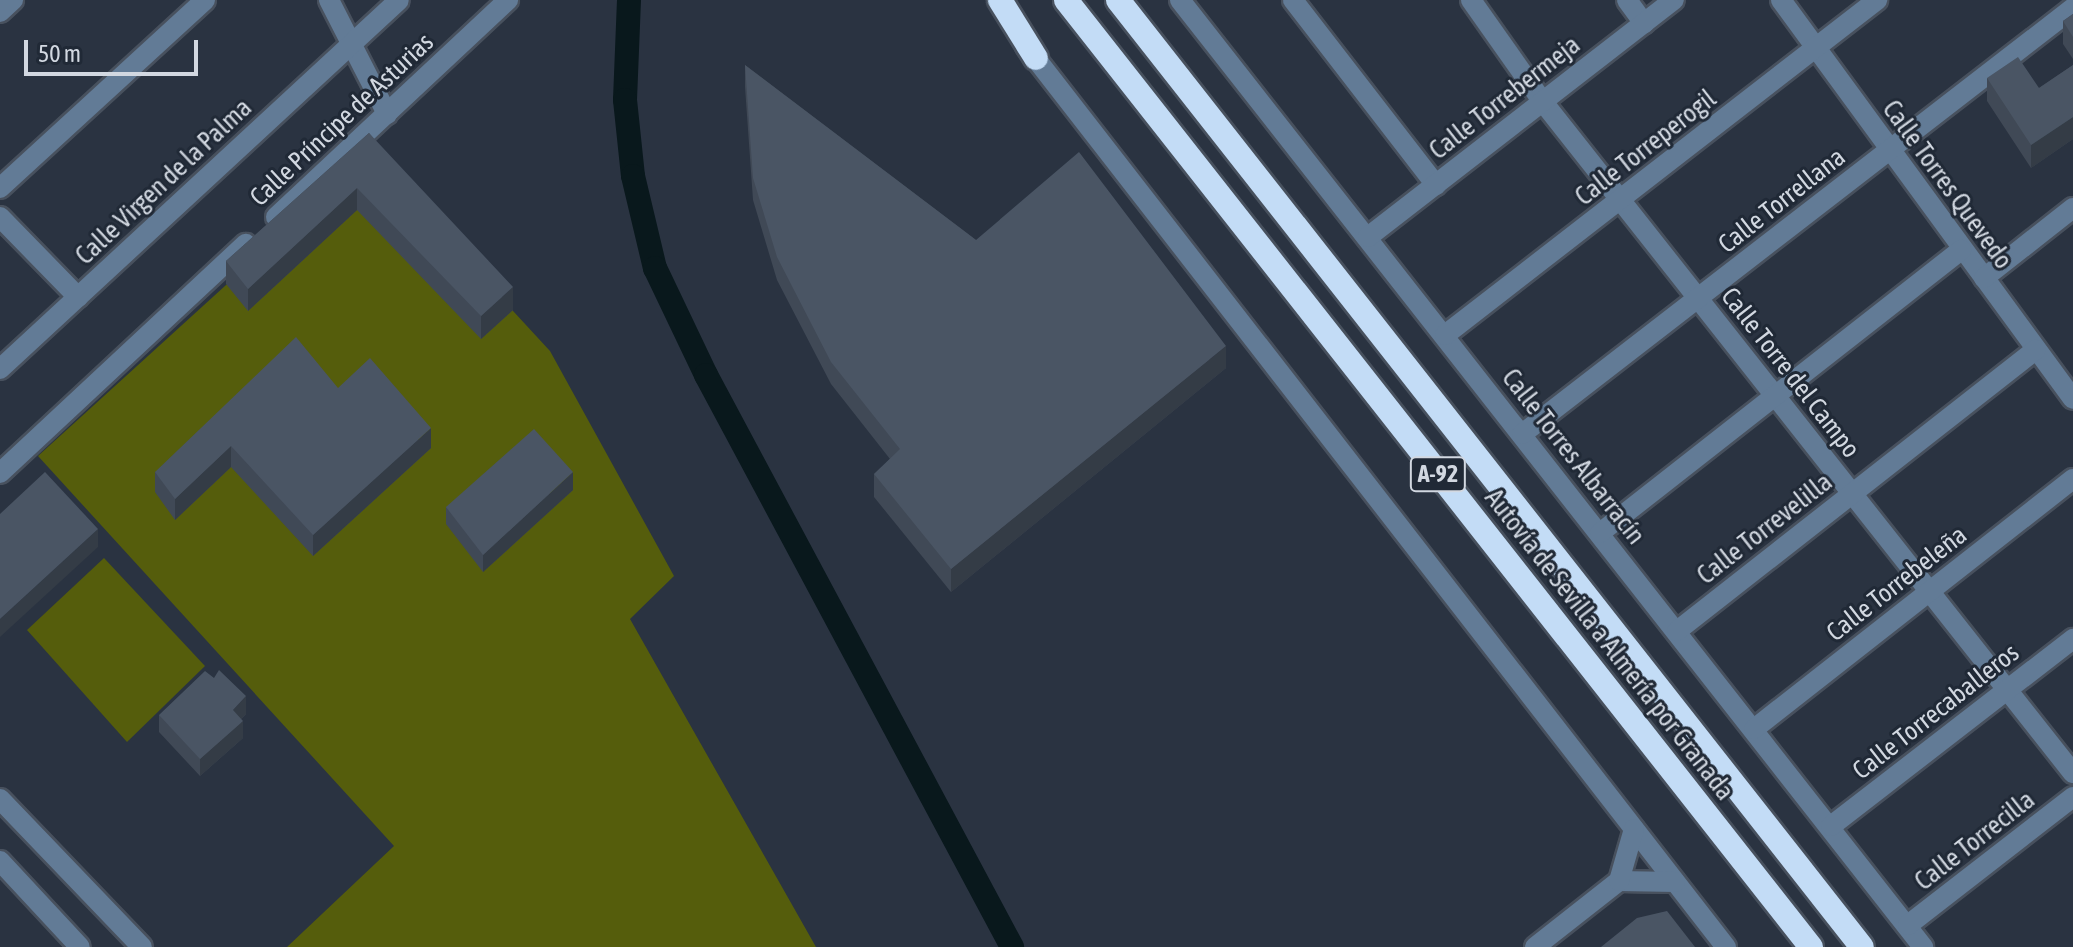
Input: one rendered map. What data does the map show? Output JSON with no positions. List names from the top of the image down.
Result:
{
  "streets": {
    "highway": ["A-92", "Autovía de Sevilla a Almería por Granada"],
    "street": [
      "Calle Torrebermeja",
      "Calle Príncipe de Asturias",
      "Calle Torreperogil",
      "Calle Virgen de la Palma",
      "Calle Torres Quevedo",
      "Calle Torrellana",
      "Calle Torre del Campo",
      "Calle Torres Albarracín",
      "Calle Torrevelilla",
      "Calle Torrebeleña",
      "Calle Torrecaballeros",
      "Calle Torrecilla"
    ]
  },
  "crossings": [
    ["Calle Torrebermeja", "Calle Torre del Campo"],
    ["Calle Torrebermeja", "Calle Torres Albarracín"],
    ["Calle Torreperogil", "Calle Torres Quevedo"],
    ["Calle Torreperogil", "Calle Torre del Campo"],
    ["Calle Torreperogil", "Calle Torres Albarracín"],
    ["Calle Torres Quevedo", "Calle Torrellana"],
    ["Calle Torres Quevedo", "Calle Torrevelilla"],
    ["Calle Torrellana", "Calle Torre del Campo"],
    ["Calle Torrellana", "Calle Torres Albarracín"],
    ["Calle Torre del Campo", "Calle Torrevelilla"],
    ["Calle Torre del Campo", "Calle Torrebeleña"],
    ["Calle Torre del Campo", "Calle Torrecaballeros"],
    ["Calle Torres Albarracín", "Calle Torrevelilla"],
    ["Calle Torres Albarracín", "Calle Torrebeleña"],
    ["Calle Torres Albarracín", "Calle Torrecaballeros"],
    ["Calle Torres Albarracín", "Calle Torrecilla"]
  ],
  "scale_bar": "50 m"
}
